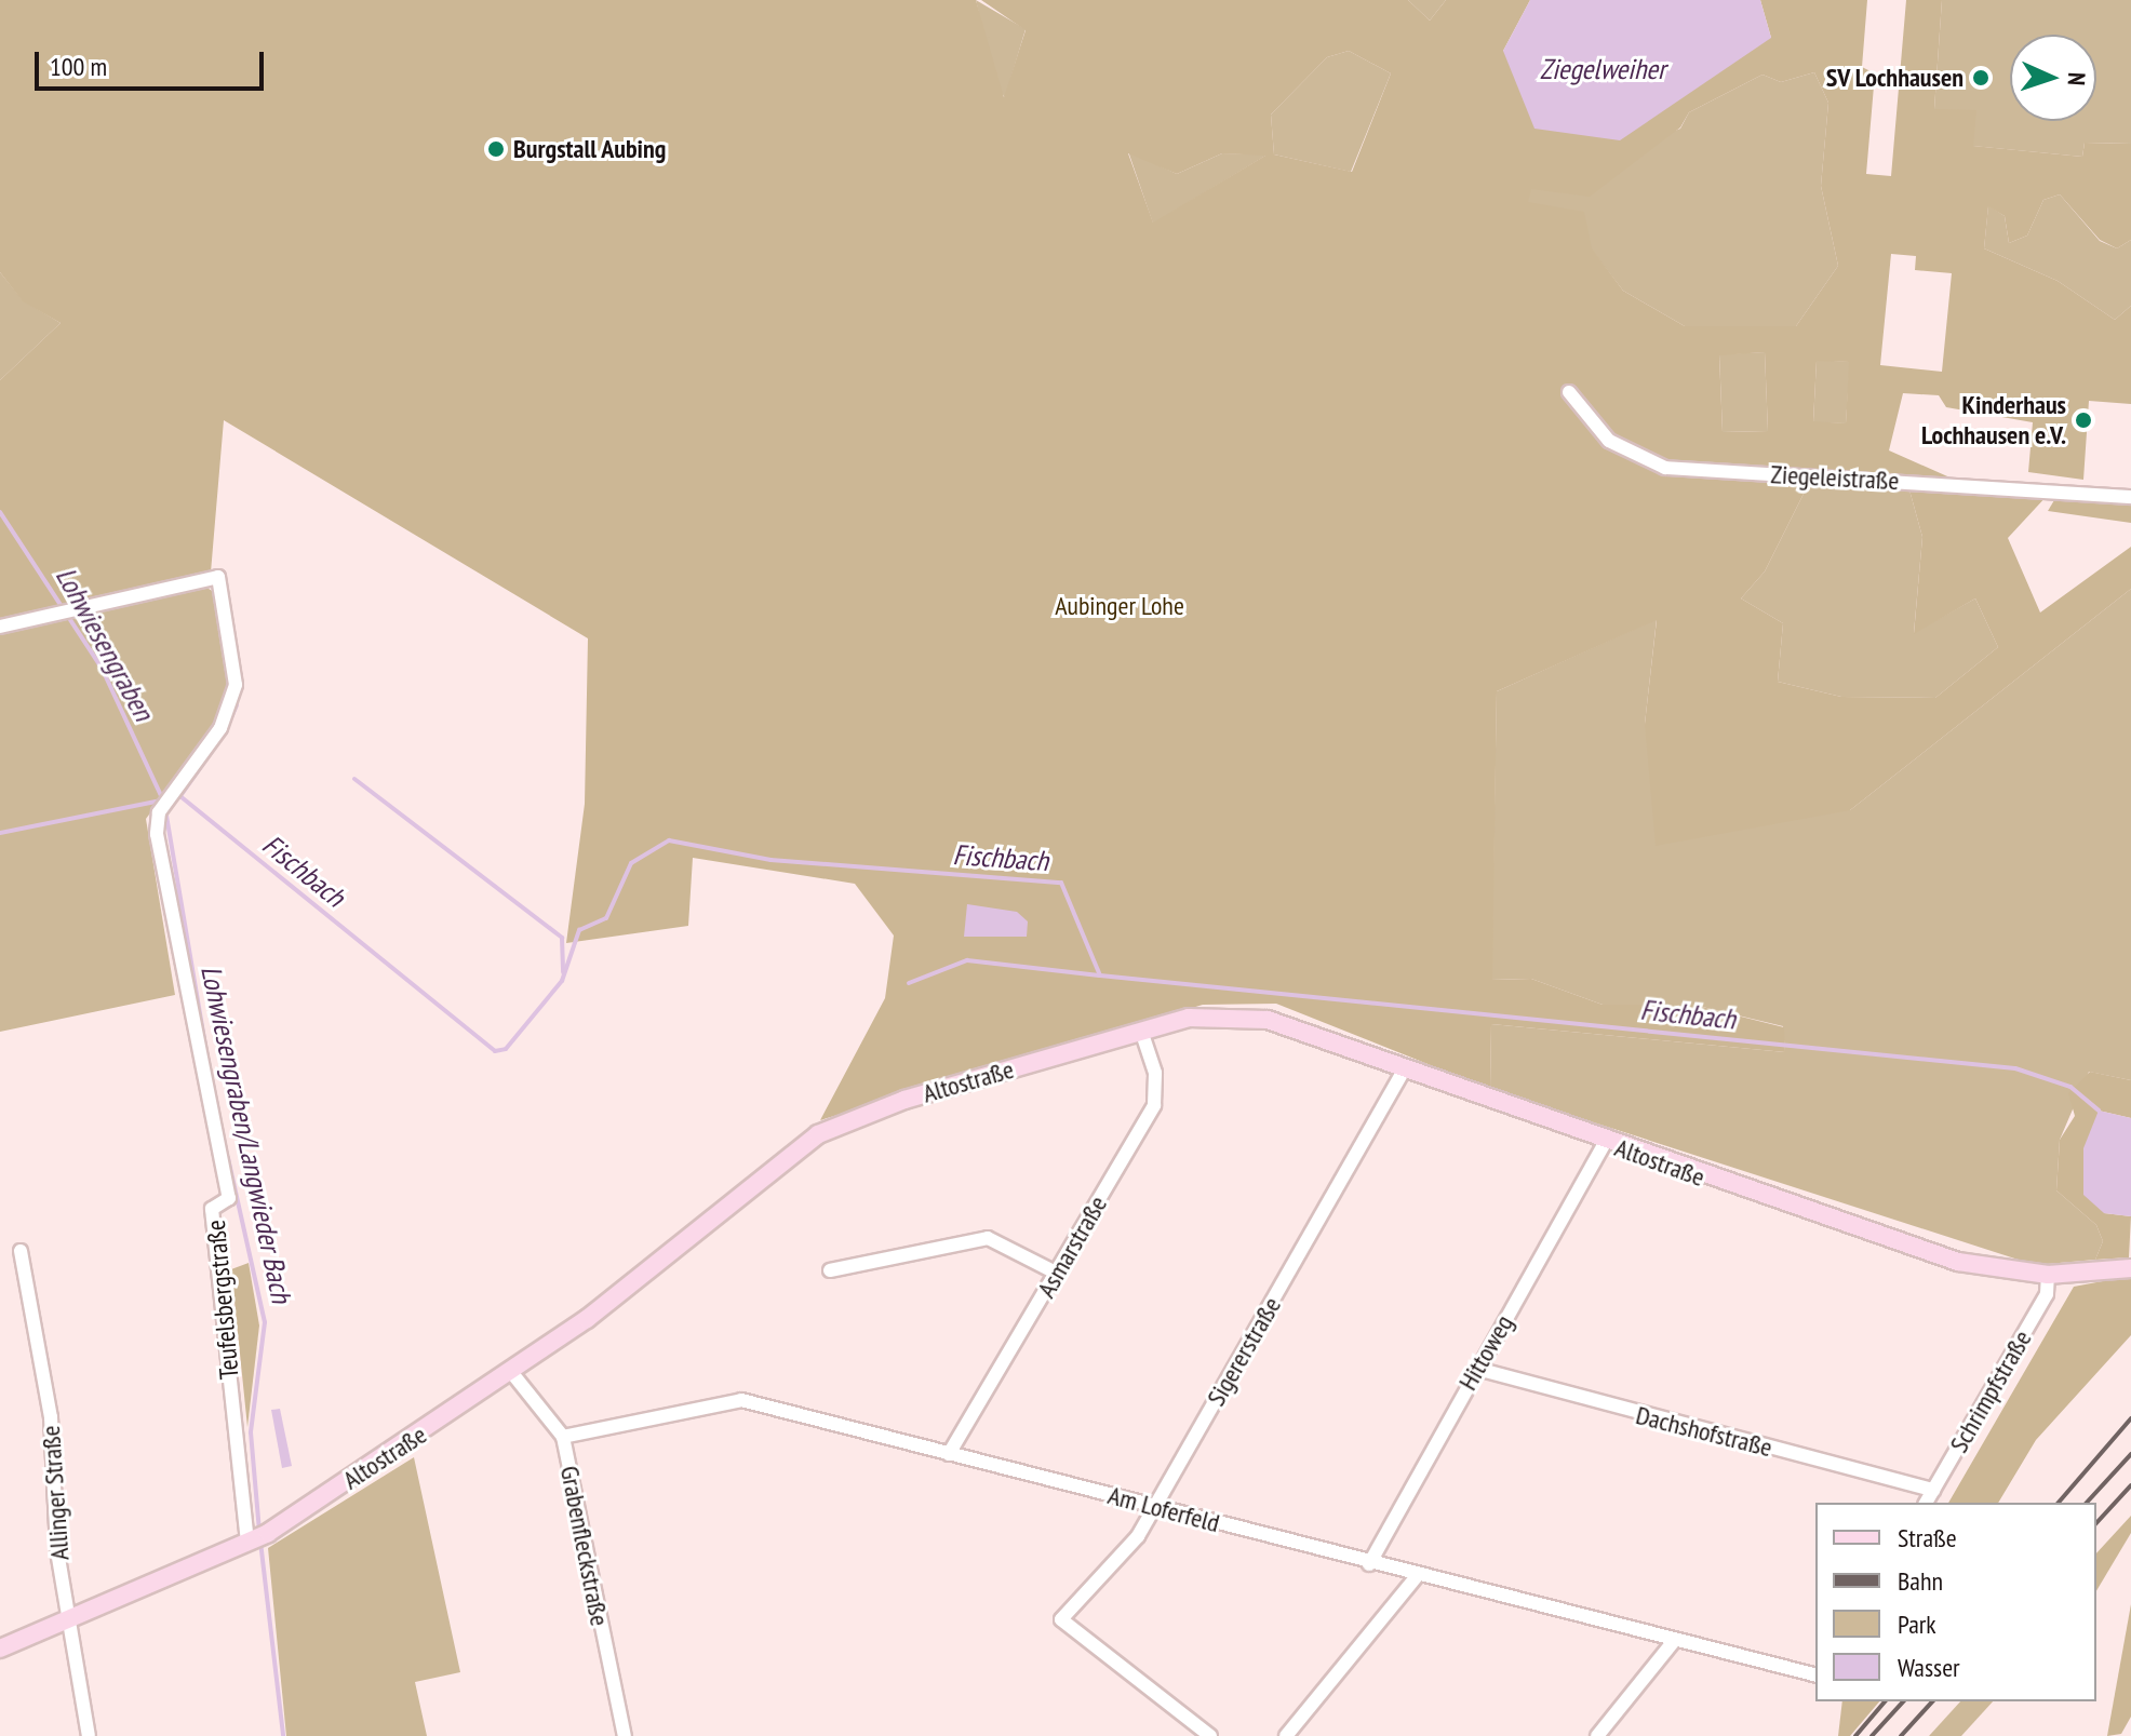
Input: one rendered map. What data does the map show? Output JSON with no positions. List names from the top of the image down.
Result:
{
  "streets": {
    "main road": ["Altostraße"],
    "street": [
      "Ziegeleistraße",
      "Asmarstraße",
      "Teufelsbergstraße",
      "Sigererstraße",
      "Hittoweg",
      "Schrimpfstraße",
      "Dachshofstraße",
      "Allinger Straße",
      "Am Loferfeld",
      "Grabenfleckstraße"
    ]
  },
  "crossings": [
    ["Altostraße", "Asmarstraße"],
    ["Altostraße", "Teufelsbergstraße"],
    ["Altostraße", "Sigererstraße"],
    ["Altostraße", "Hittoweg"],
    ["Altostraße", "Schrimpfstraße"],
    ["Altostraße", "Allinger Straße"],
    ["Altostraße", "Grabenfleckstraße"],
    ["Asmarstraße", "Am Loferfeld"],
    ["Sigererstraße", "Am Loferfeld"],
    ["Hittoweg", "Dachshofstraße"],
    ["Hittoweg", "Am Loferfeld"],
    ["Schrimpfstraße", "Dachshofstraße"],
    ["Am Loferfeld", "Grabenfleckstraße"]
  ],
  "water": [
    "Ziegelweiher",
    "Lohwiesengraben",
    "Fischbach",
    "Lohwiesengraben/Langwieder Bach"
  ],
  "parks": ["Aubinger Lohe"],
  "places": ["SV Lochhausen", "Burgstall Aubing", "Kinderhaus Lochhausen e.V."],
  "legend": [
    "Straße",
    "Bahn",
    "Park",
    "Wasser"
  ],
  "scale_bar": "100 m",
  "north": "right"
}
